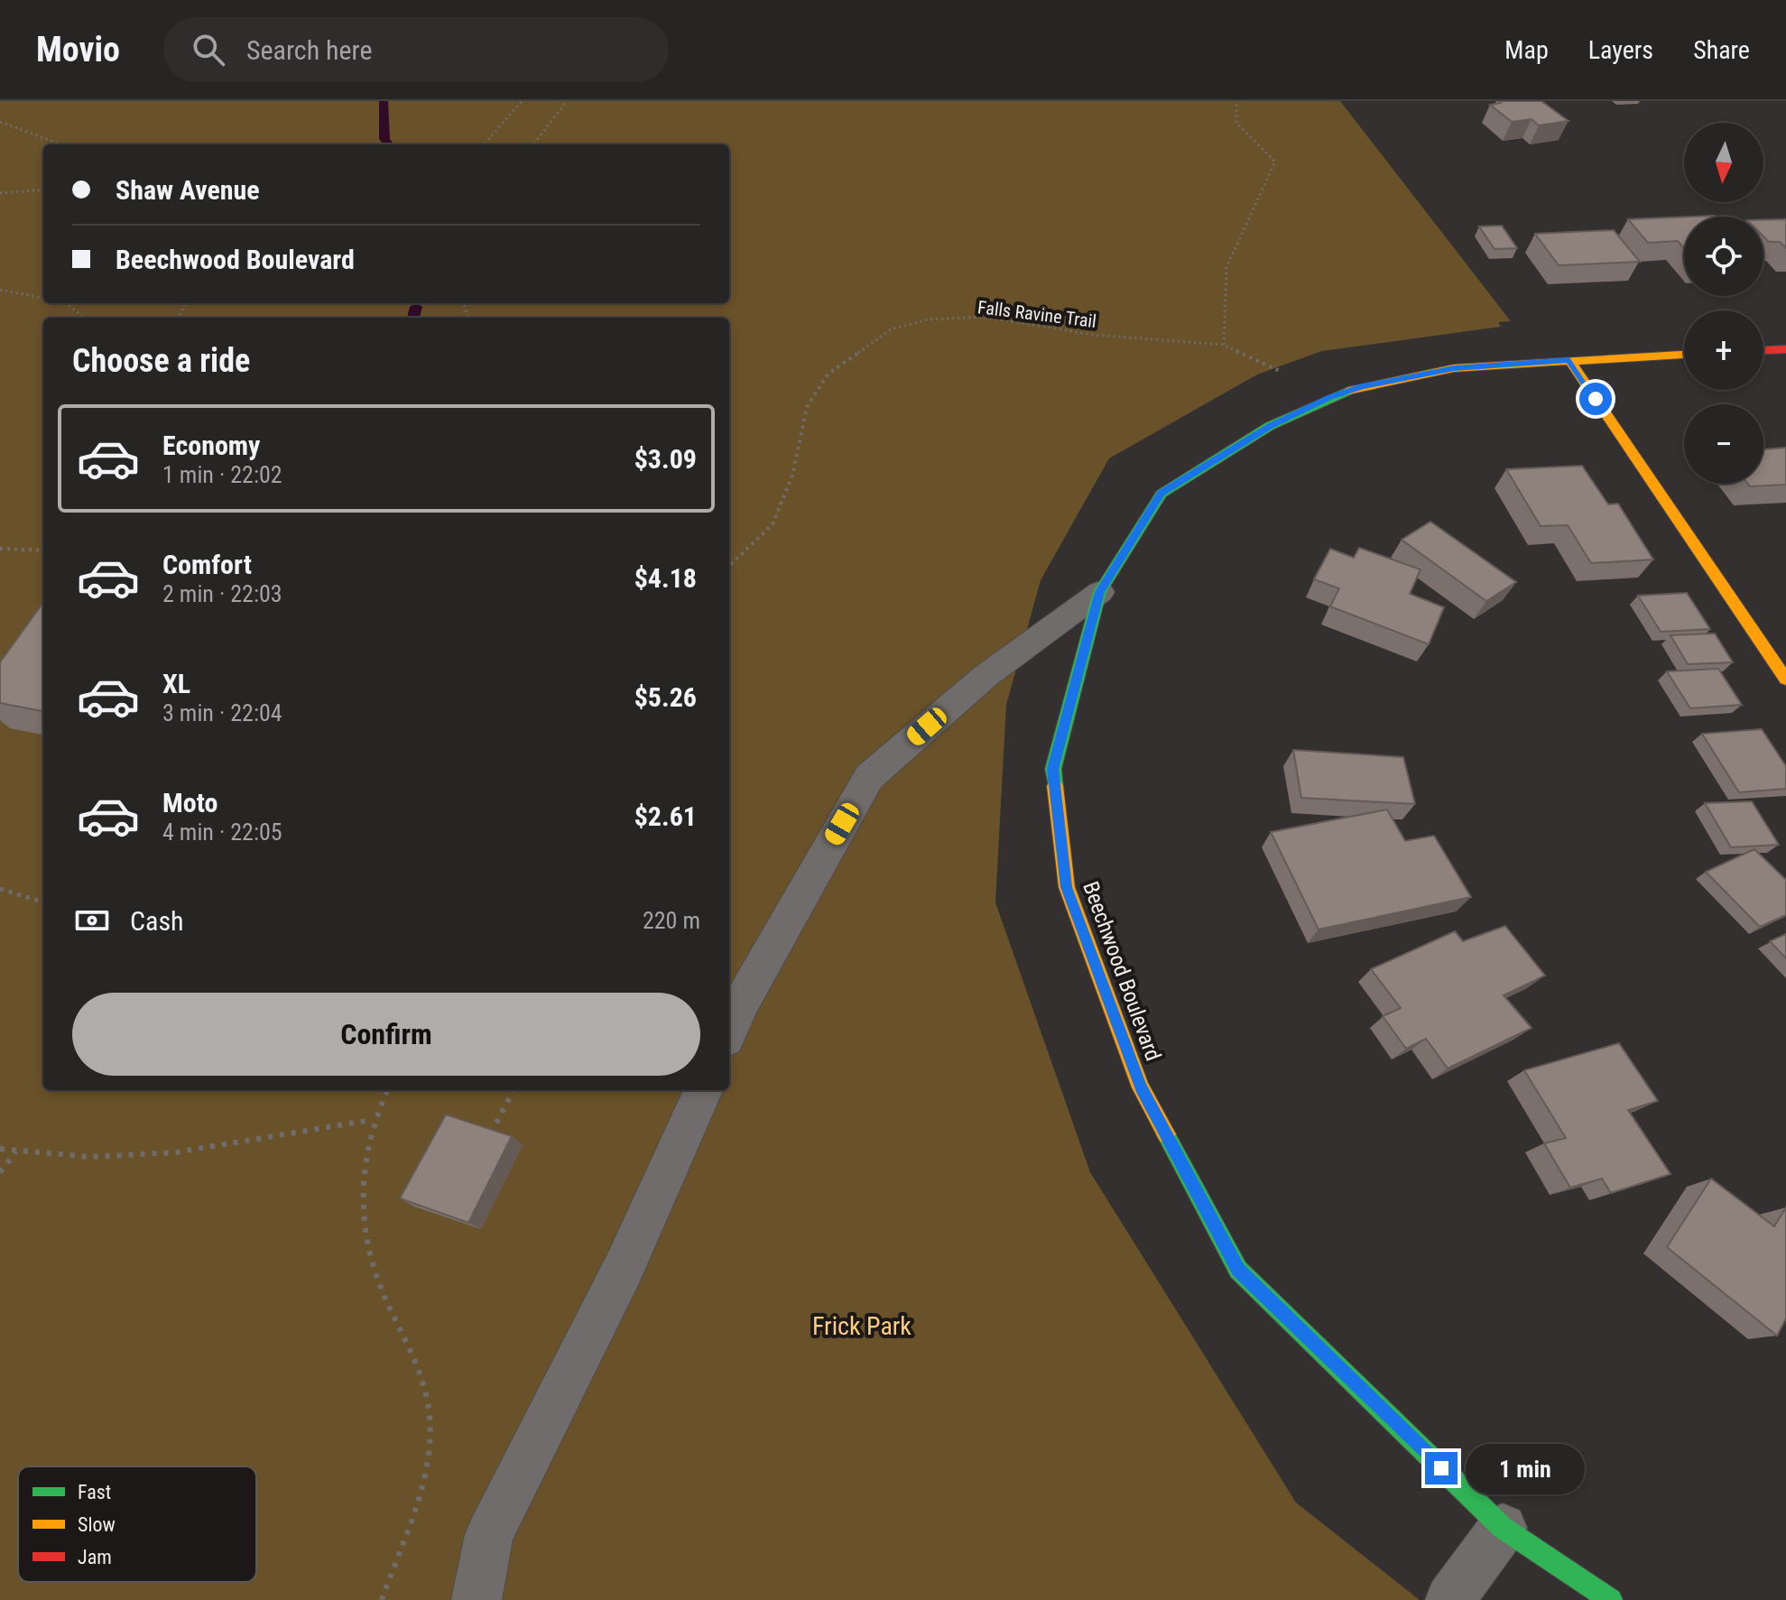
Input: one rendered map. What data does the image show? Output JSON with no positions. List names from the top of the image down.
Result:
{
  "streets": {
    "street": ["Beechwood Boulevard"],
    "path": ["Falls Ravine Trail"]
  },
  "parks": ["Frick Park"],
  "legend": ["Fast", "Slow", "Jam"],
  "north": "bottom",
  "page": {
    "header": "Movio",
    "search": "Search here",
    "nav": ["Map", "Layers", "Share"],
    "map_buttons": ["+", "−"],
    "banner": ["Shaw Avenue", "Beechwood Boulevard"],
    "heading": "Choose a ride",
    "list": [
      {
        "name": "Economy",
        "note": "1 min · 22:02",
        "value": "$3.09"
      },
      {
        "name": "Comfort",
        "note": "2 min · 22:03",
        "value": "$4.18"
      },
      {
        "name": "XL",
        "note": "3 min · 22:04",
        "value": "$5.26"
      },
      {
        "name": "Moto",
        "note": "4 min · 22:05",
        "value": "$2.61"
      }
    ],
    "pay": ["Cash", "220 m"],
    "buttons": "Confirm",
    "bubble": "1 min"
  }
}
